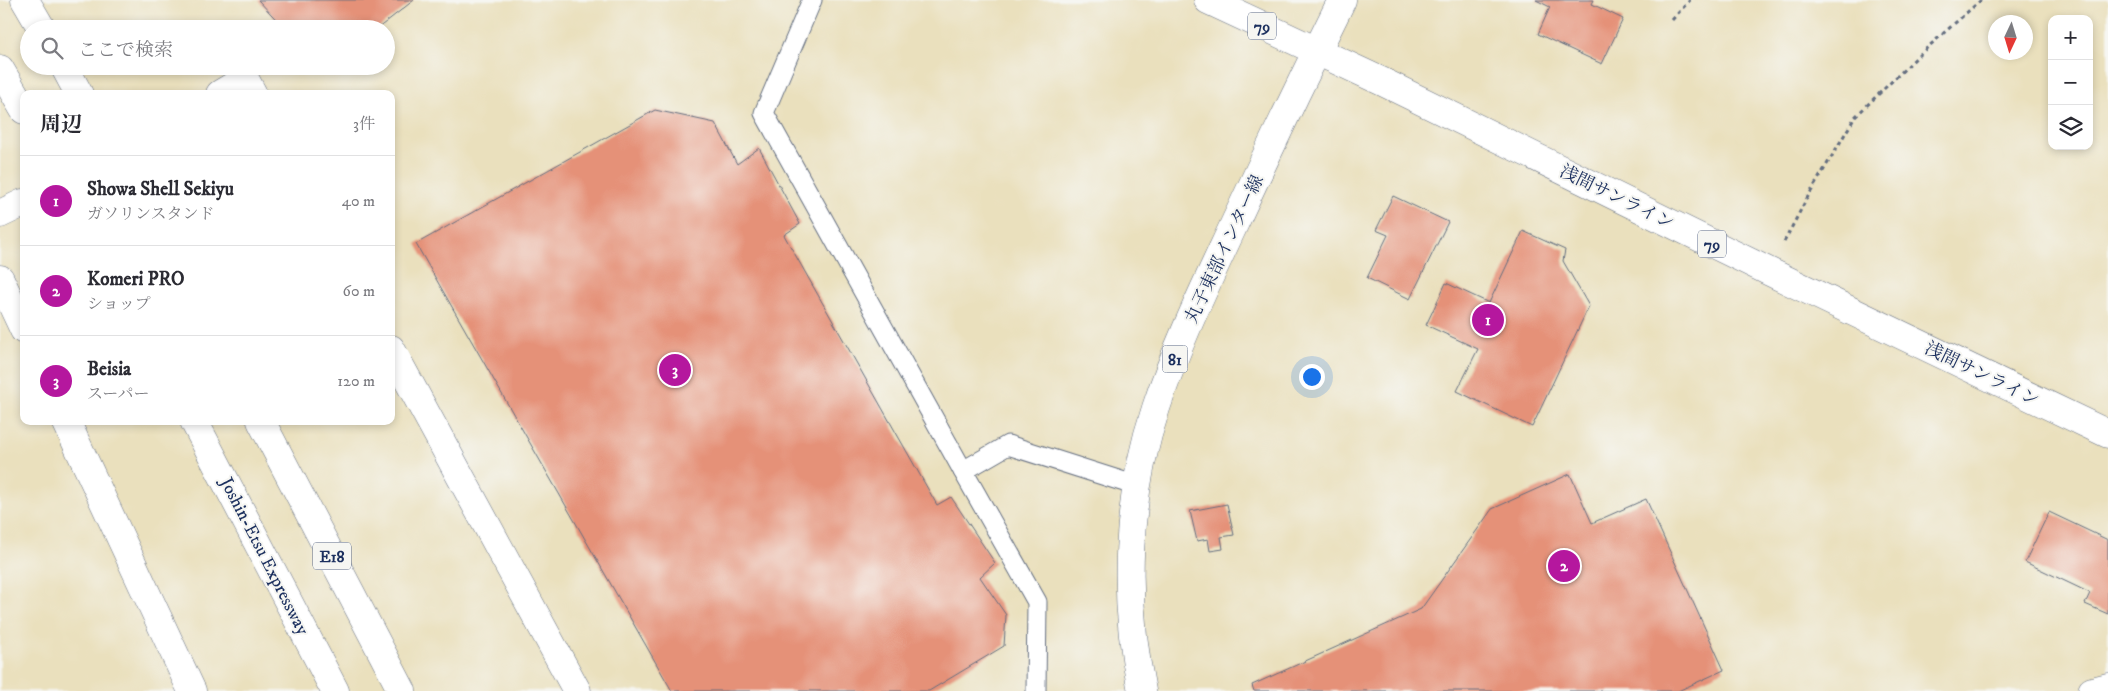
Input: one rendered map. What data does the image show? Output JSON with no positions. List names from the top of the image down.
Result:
{
  "streets": {
    "main road": [
      "79",
      "浅間サンライン",
      "丸子東部インター線",
      "81",
      "Joshin-Etsu Expressway",
      "E18"
    ]
  },
  "crossings": [
    ["浅間サンライン", "丸子東部インター線"],
    ["浅間サンライン", "81"],
    ["丸子東部インター線", "81"]
  ],
  "north": "bottom",
  "page": {
    "map_buttons": ["+", "−"],
    "search": "ここで検索",
    "heading": ["周辺", "3件"],
    "list": [
      {
        "mark": "1",
        "name": "Showa Shell Sekiyu",
        "note": "ガソリンスタンド",
        "value": "40 m"
      },
      {
        "mark": "2",
        "name": "Komeri PRO",
        "note": "ショップ",
        "value": "60 m"
      },
      {
        "mark": "3",
        "name": "Beisia",
        "note": "スーパー",
        "value": "120 m"
      }
    ],
    "pins": ["1", "3", "2"]
  }
}
